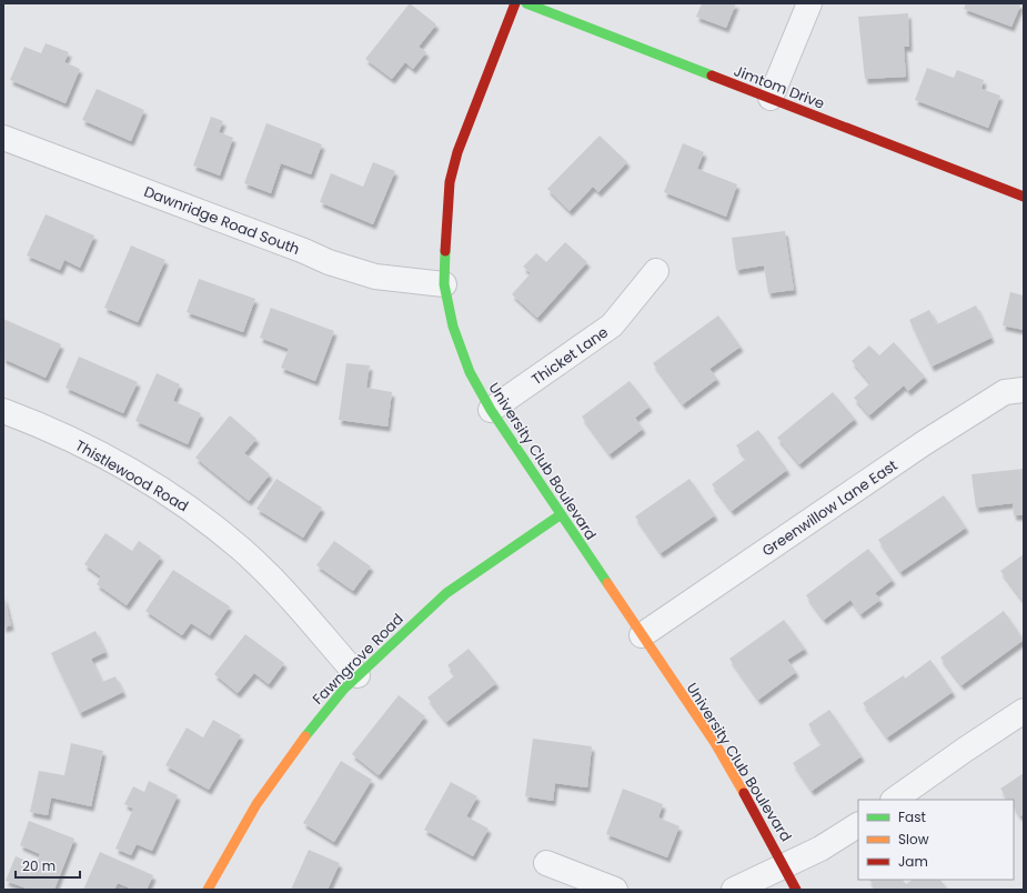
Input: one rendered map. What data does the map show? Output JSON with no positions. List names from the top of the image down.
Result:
{
  "streets": {
    "street": [
      "Jimtom Drive",
      "Dawnridge Road South",
      "Thicket Lane",
      "University Club Boulevard",
      "Thistlewood Road",
      "Greenwillow Lane East",
      "Fawngrove Road"
    ]
  },
  "crossings": [
    ["Dawnridge Road South", "University Club Boulevard"],
    ["Thicket Lane", "University Club Boulevard"],
    ["University Club Boulevard", "Greenwillow Lane East"],
    ["University Club Boulevard", "Fawngrove Road"],
    ["Thistlewood Road", "Fawngrove Road"]
  ],
  "legend": ["Fast", "Slow", "Jam"],
  "scale_bar": "20 m"
}
